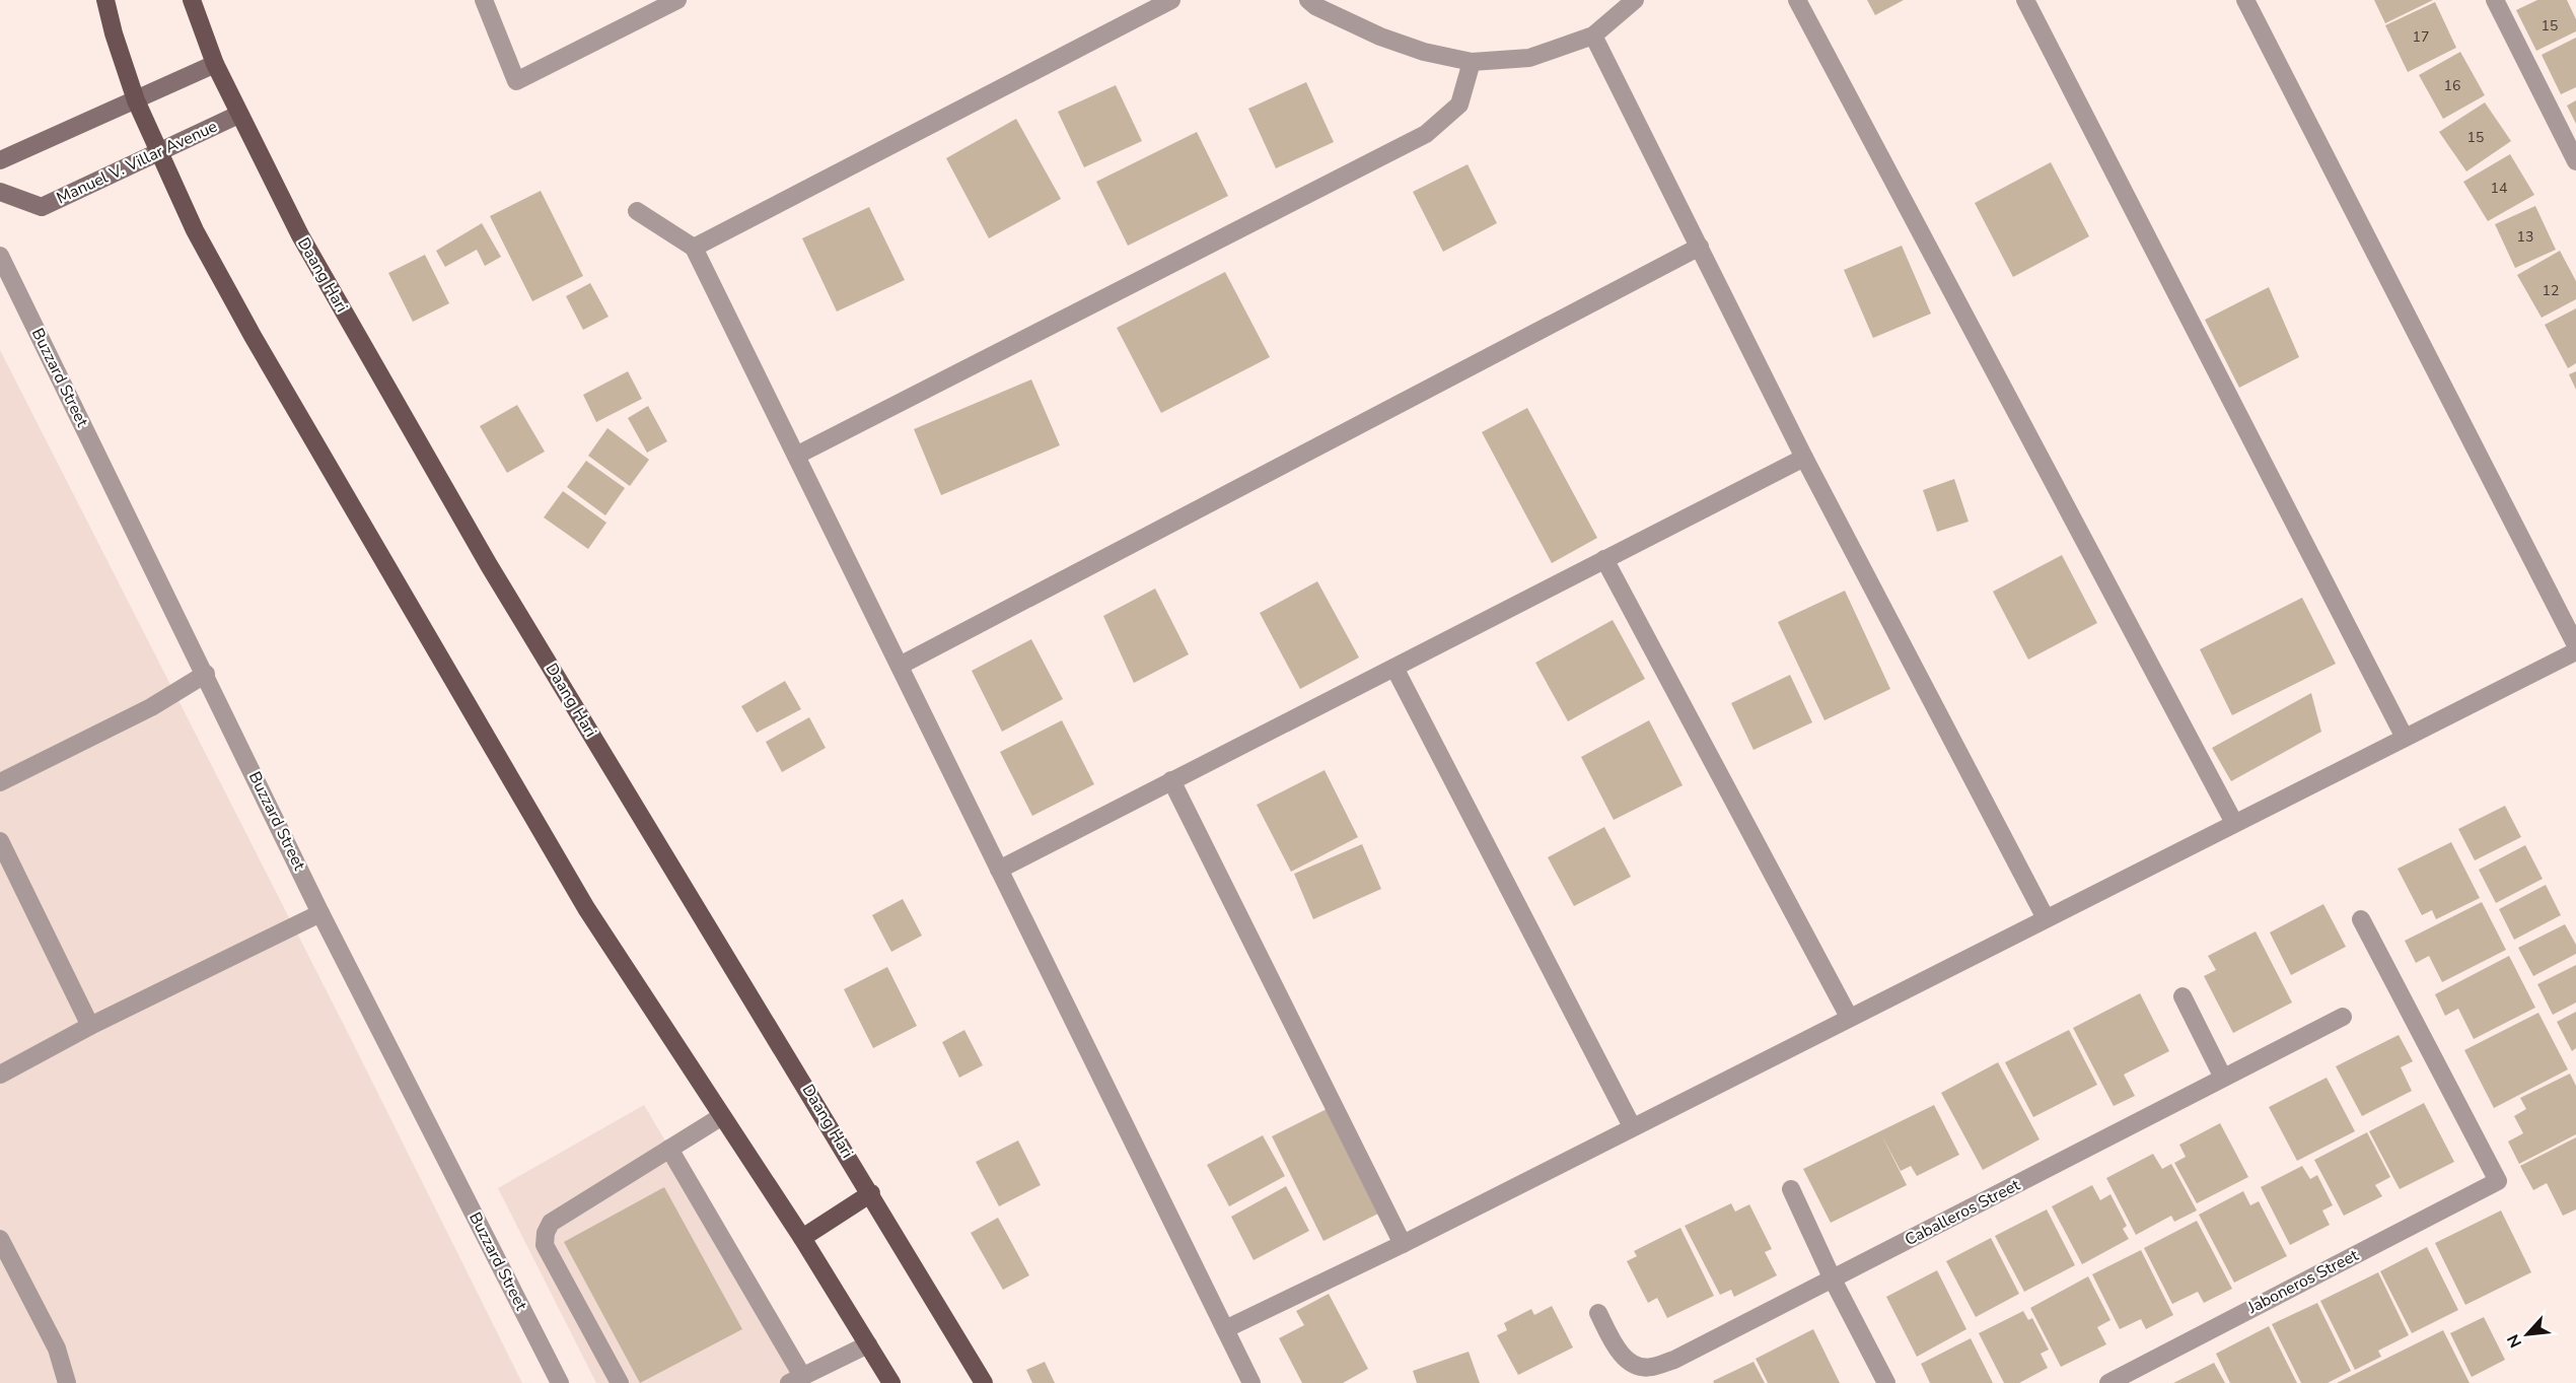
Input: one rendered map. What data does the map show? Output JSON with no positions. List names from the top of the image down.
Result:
{
  "streets": {
    "main road": ["Daang Hari"],
    "street": [
      "Manuel V. Villar Avenue",
      "Buzzard Street",
      "Caballeros Street",
      "Jaboneros Street"
    ]
  },
  "crossings": [
    ["Manuel V. Villar Avenue", "Daang Hari"]
  ],
  "house_numbers": [
    "15",
    "17",
    "16",
    "15",
    "14",
    "13",
    "12"
  ],
  "north": "bottom left"
}
